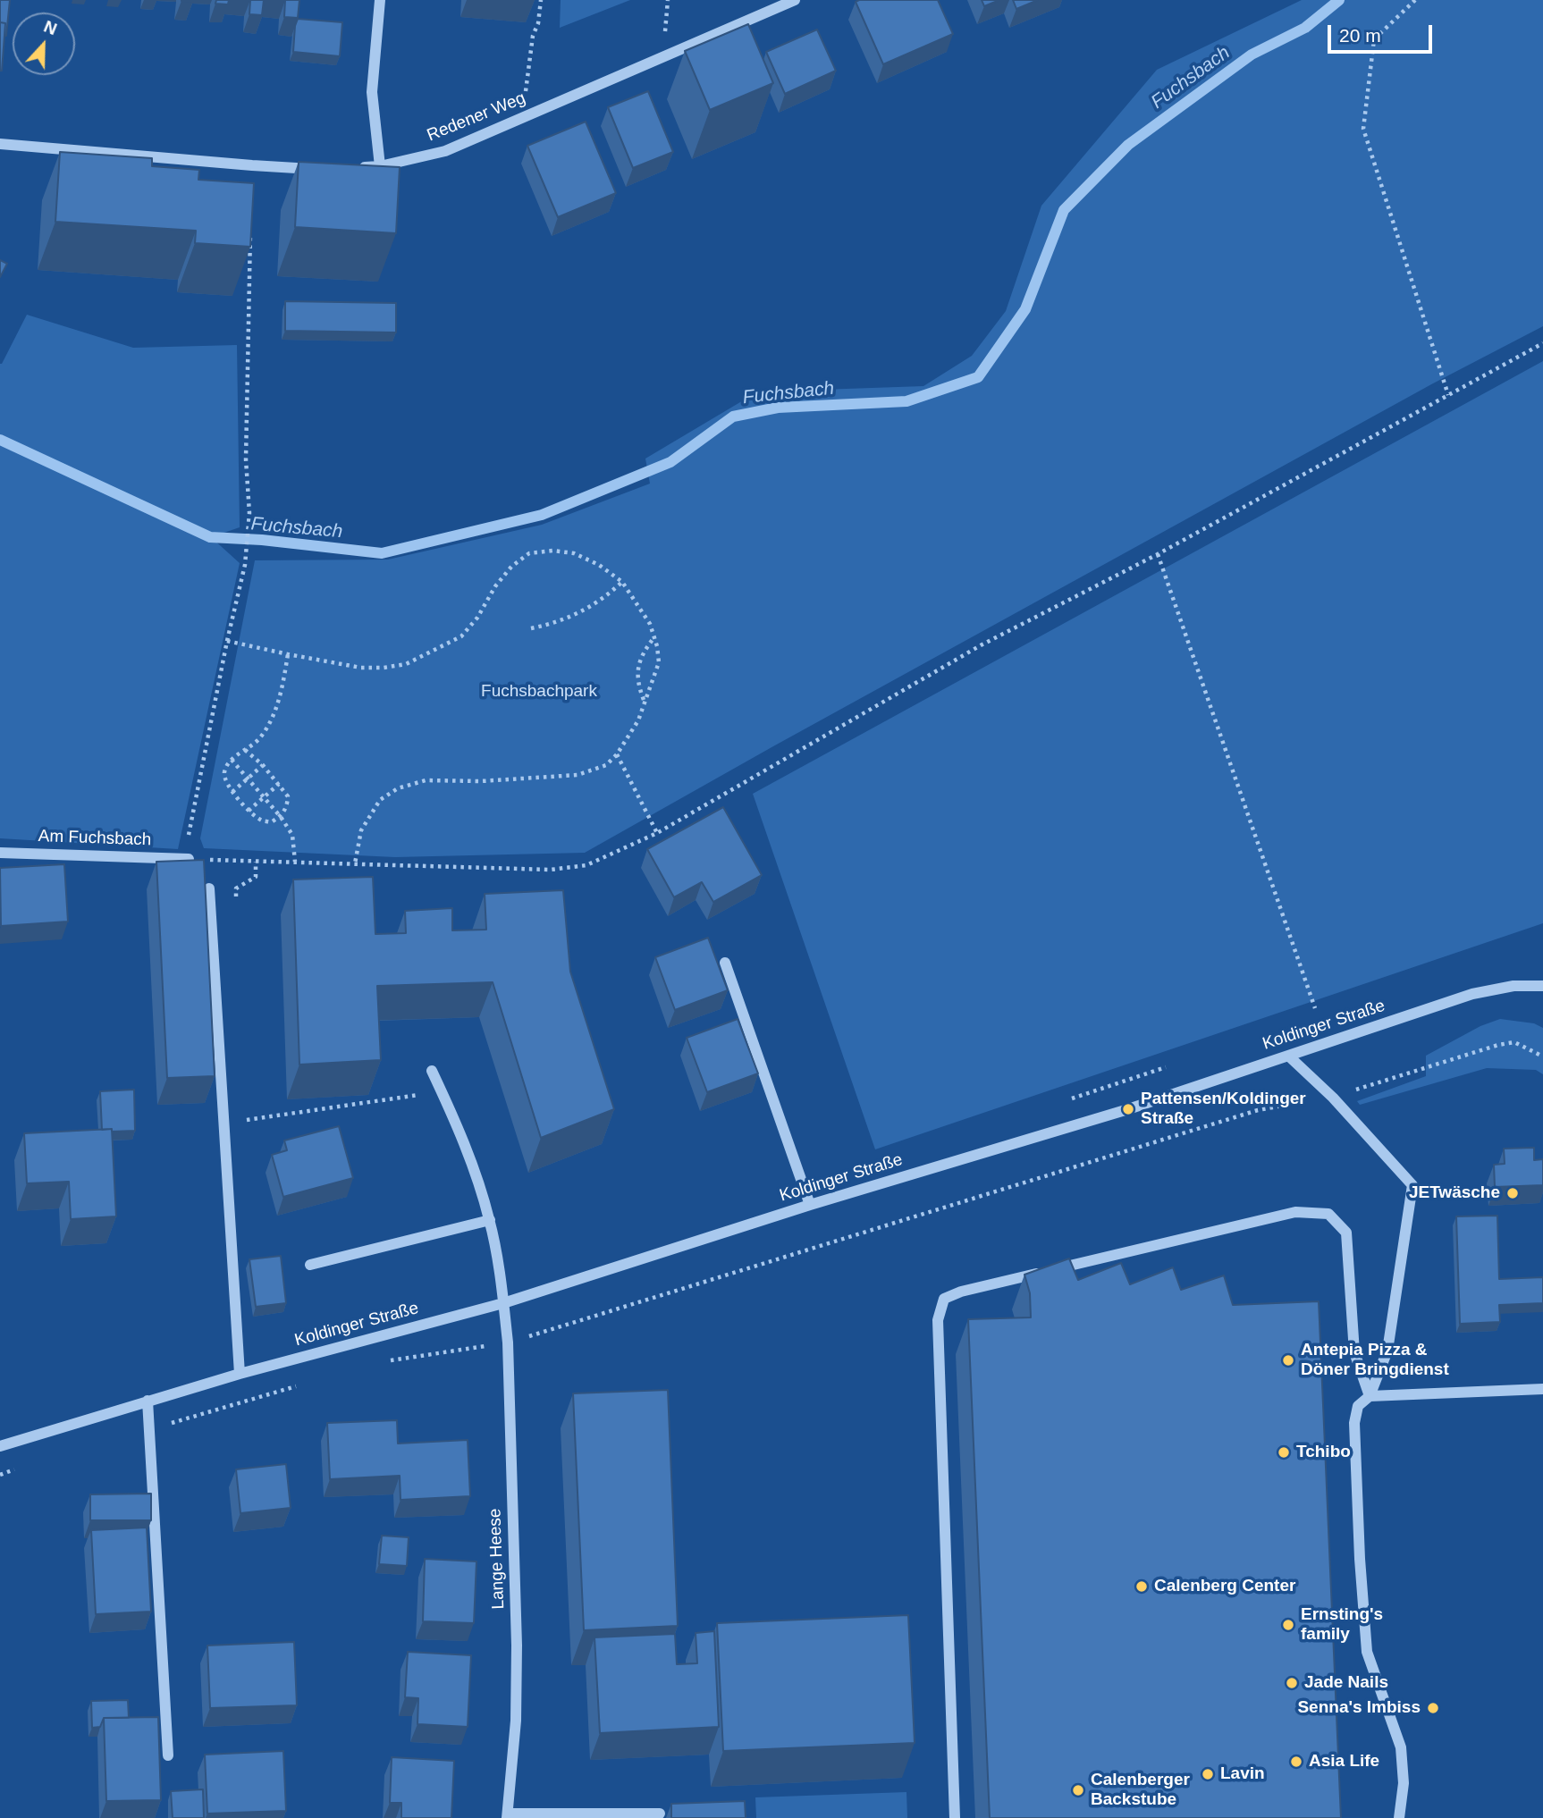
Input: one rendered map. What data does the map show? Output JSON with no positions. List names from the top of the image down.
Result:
{
  "streets": {
    "street": [
      "Redener Weg",
      "Am Fuchsbach",
      "Koldinger Straße",
      "Lange Heese"
    ]
  },
  "crossings": [
    ["Koldinger Straße", "Lange Heese"]
  ],
  "water": ["Fuchsbach"],
  "parks": ["Fuchsbachpark"],
  "places": [
    "Pattensen/Koldinger Straße",
    "JETwäsche",
    "Antepia Pizza & Döner Bringdienst",
    "Tchibo",
    "Calenberg Center",
    "Ernsting's family",
    "Jade Nails",
    "Senna's Imbiss",
    "Asia Life",
    "Lavin",
    "Calenberger Backstube"
  ],
  "scale_bar": "20 m",
  "north": "top"
}
